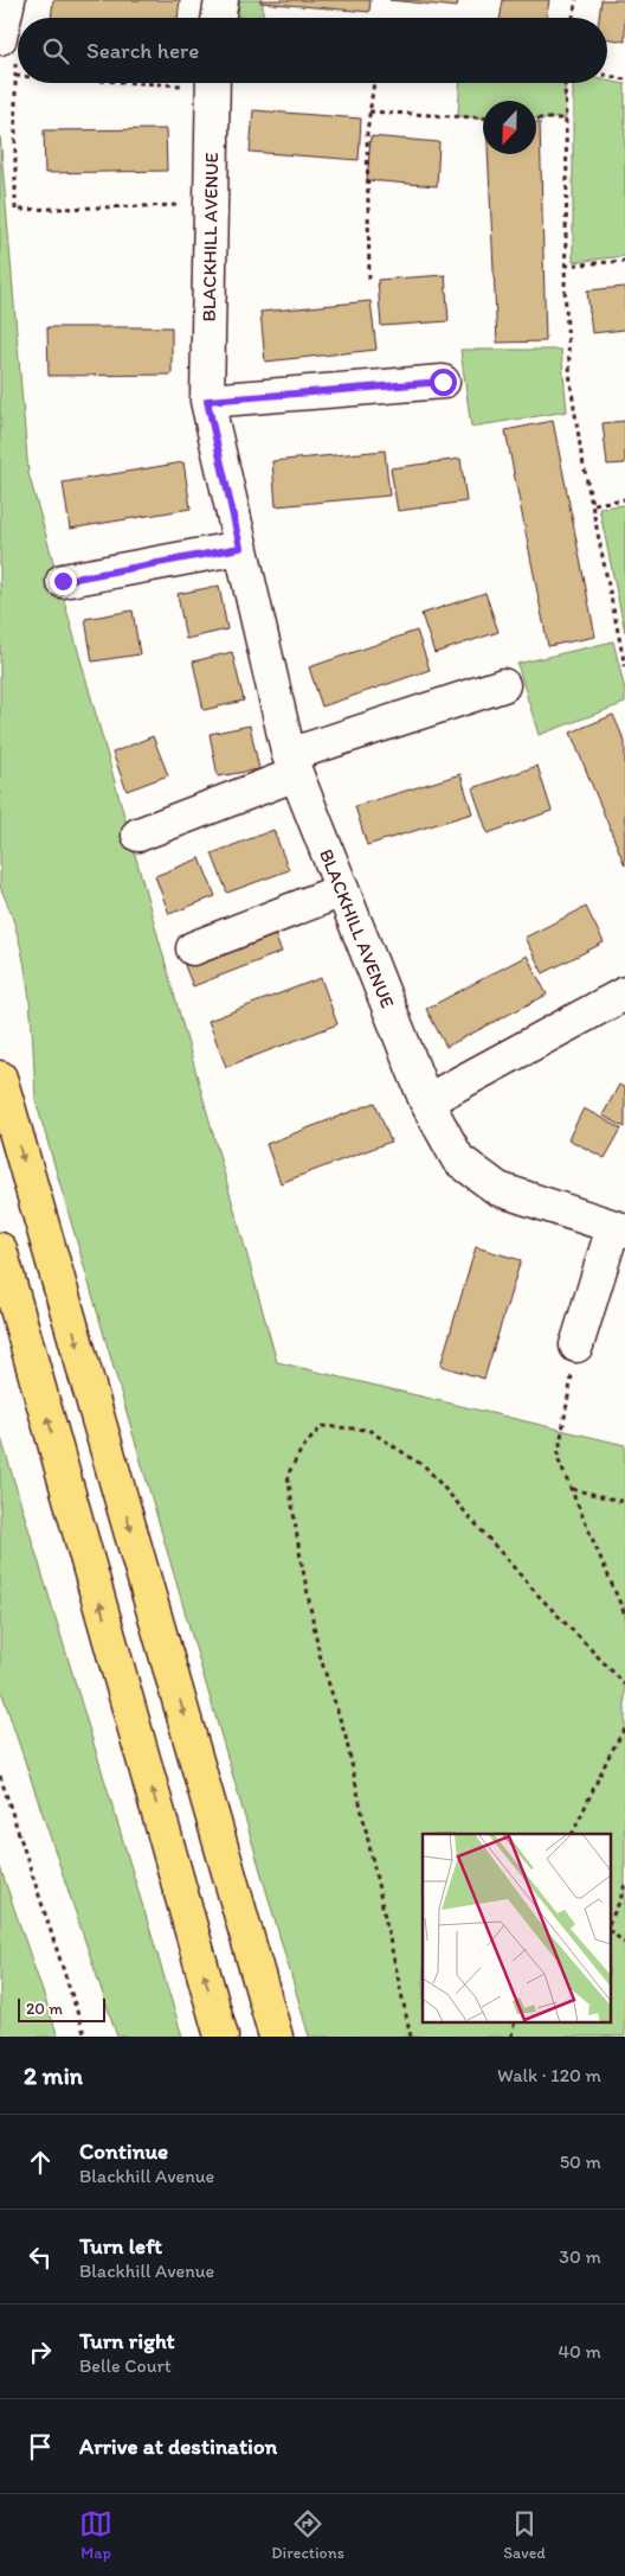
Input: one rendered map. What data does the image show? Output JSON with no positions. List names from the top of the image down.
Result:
{
  "streets": {
    "street": ["BLACKHILL AVENUE"]
  },
  "scale_bar": "20 m",
  "north": "bottom",
  "page": {
    "search": "Search here",
    "scale": "20 m",
    "heading": ["2 min", "Walk · 120 m"],
    "list": [
      ["Continue", "Blackhill Avenue", "50 m"],
      ["Turn left", "Blackhill Avenue", "30 m"],
      ["Turn right", "Belle Court", "40 m"],
      "Arrive at destination"
    ],
    "nav": ["Map", "Directions", "Saved"]
  }
}
